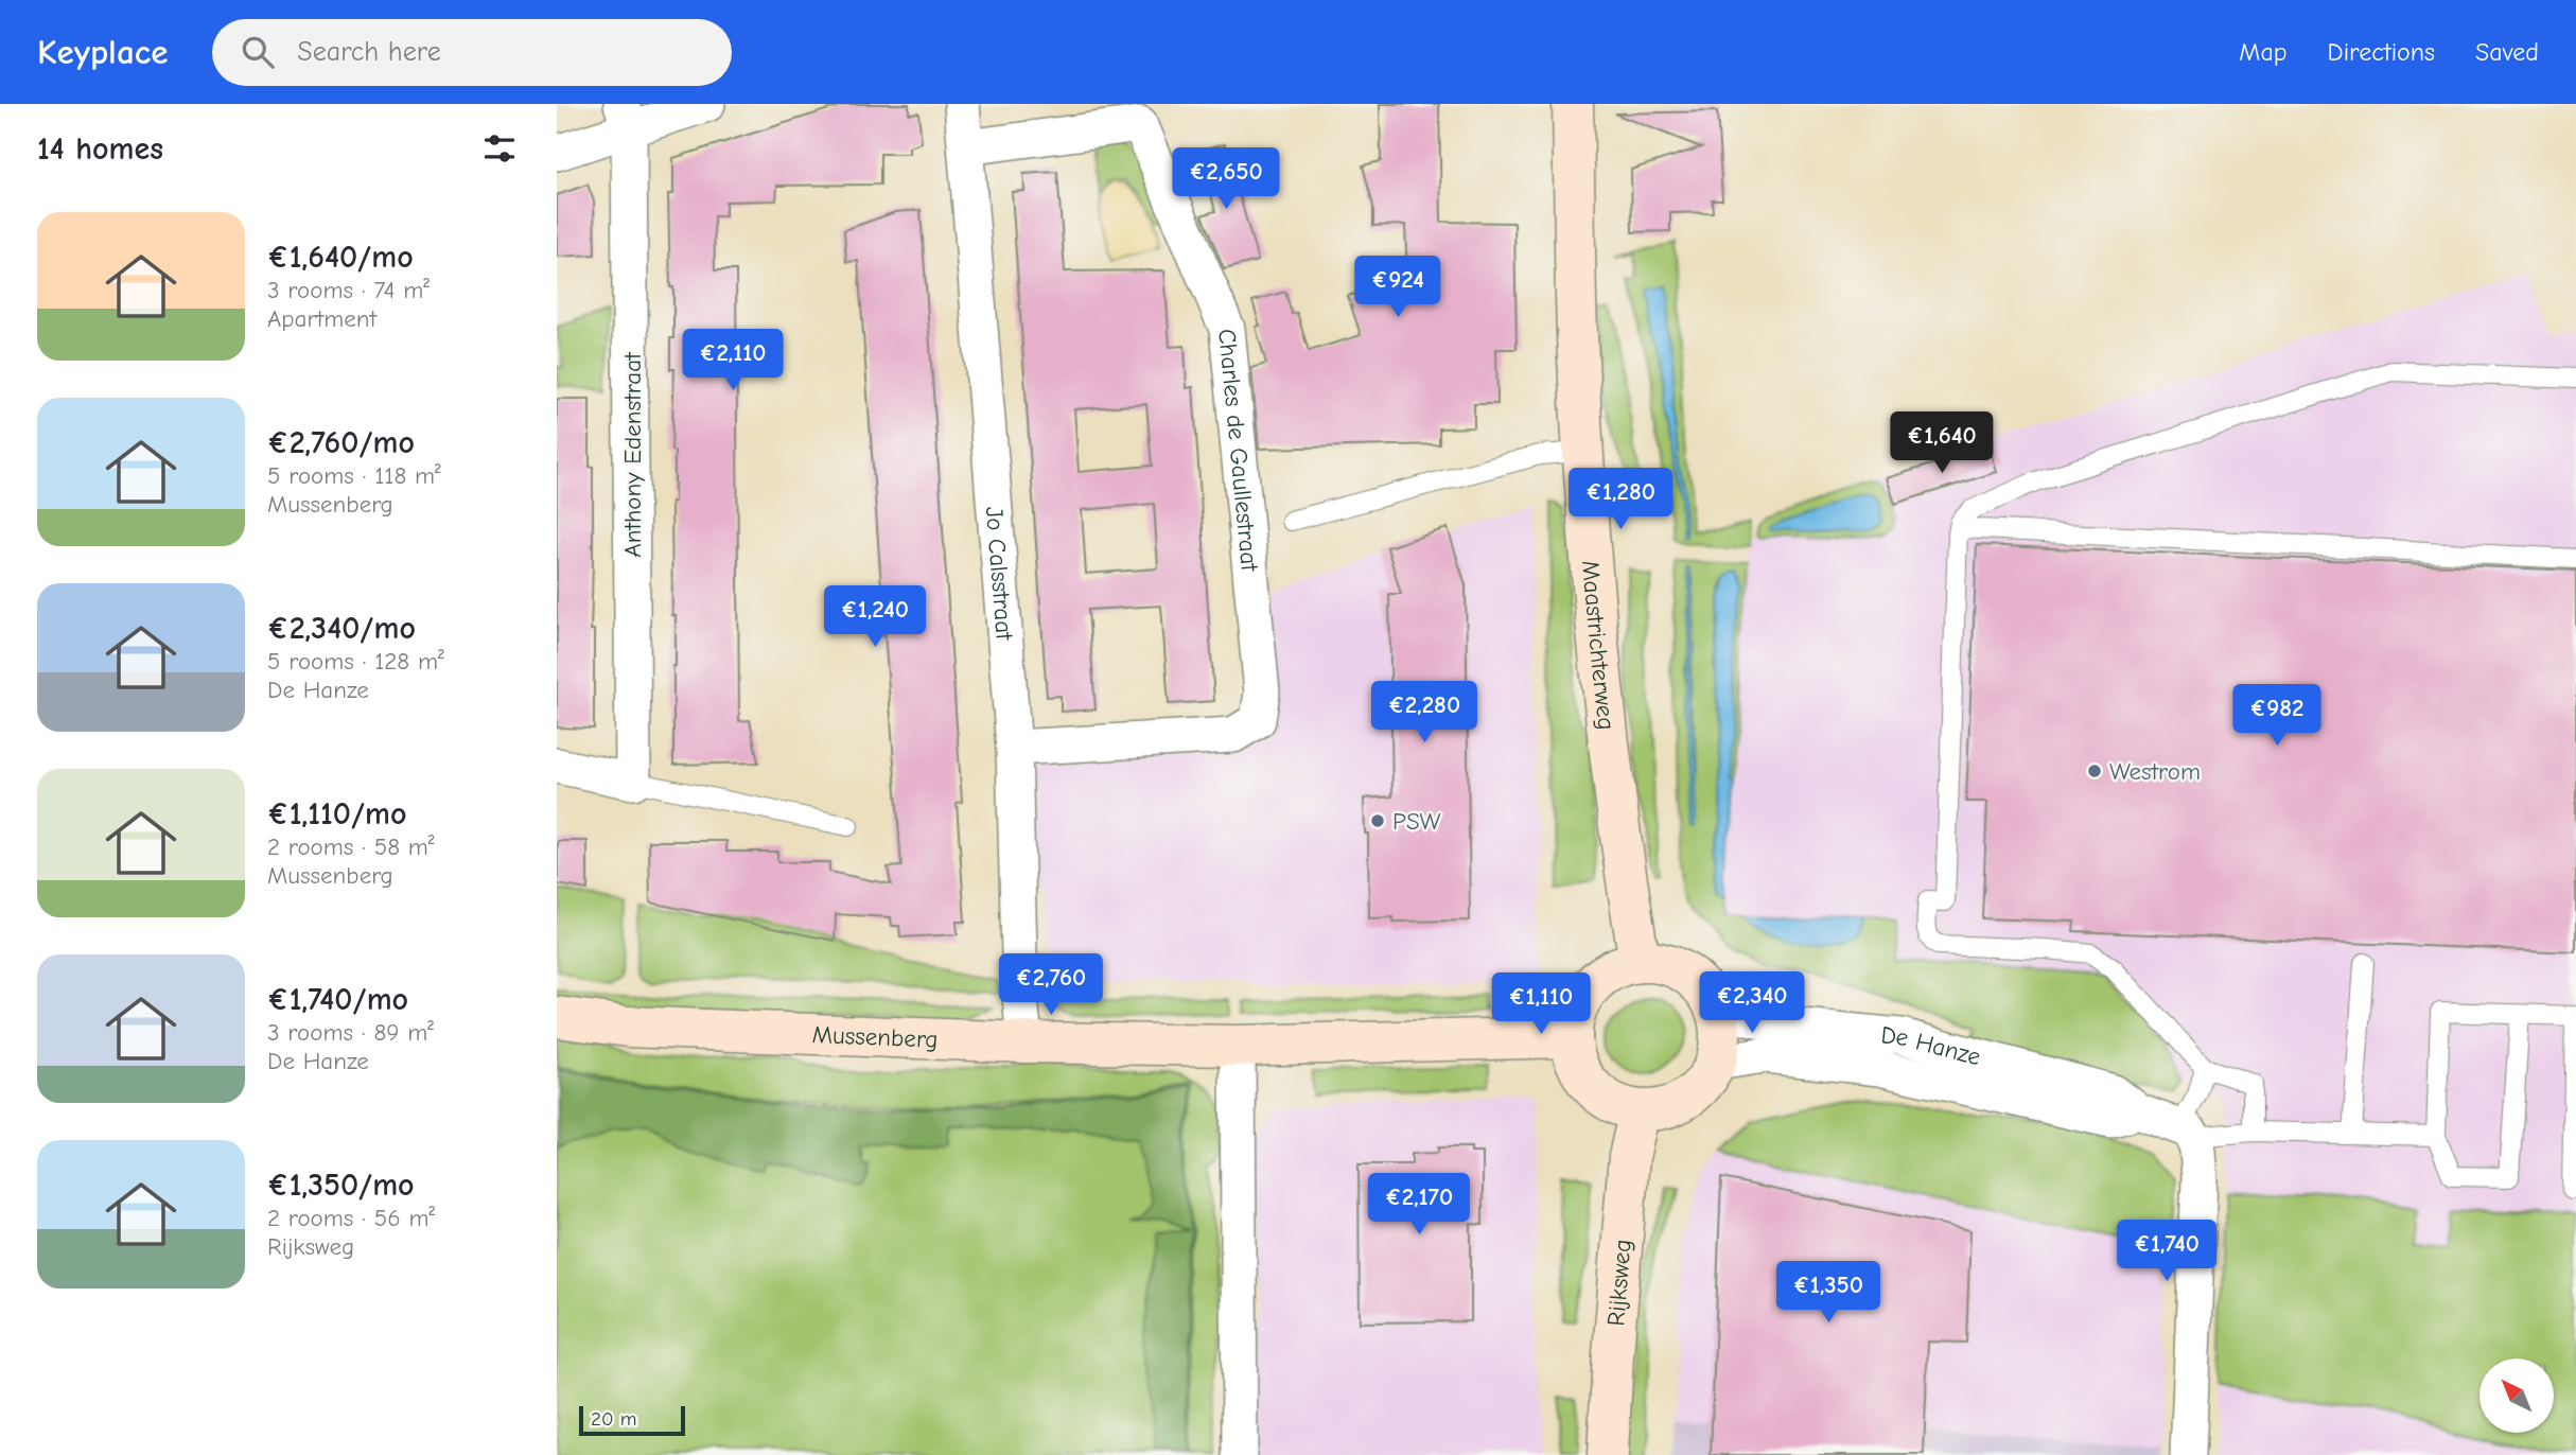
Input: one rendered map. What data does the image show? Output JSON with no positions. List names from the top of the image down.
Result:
{
  "streets": {
    "main road": ["Maastrichterweg", "Mussenberg", "Rijksweg"],
    "street": [
      "Charles de Gaullestraat",
      "Anthony Edenstraat",
      "Jo Calsstraat",
      "De Hanze"
    ]
  },
  "crossings": [
    ["Charles de Gaullestraat", "Jo Calsstraat"],
    ["Jo Calsstraat", "Mussenberg"],
    ["Maastrichterweg", "Mussenberg"],
    ["Maastrichterweg", "De Hanze"],
    ["Maastrichterweg", "Rijksweg"],
    ["Mussenberg", "De Hanze"],
    ["Mussenberg", "Rijksweg"],
    ["De Hanze", "Rijksweg"]
  ],
  "places": ["Westrom", "PSW"],
  "scale_bar": "20 m",
  "north": "top left",
  "page": {
    "header": "Keyplace",
    "search": "Search here",
    "nav": ["Map", "Directions", "Saved"],
    "heading": "14 homes",
    "price": [
      "€2,650",
      "€924",
      "€2,110",
      "€1,640",
      "€1,280",
      "€1,240",
      "€2,280",
      "€982",
      "€2,760",
      "€2,340",
      "€1,110",
      "€2,170",
      "€1,740",
      "€1,350"
    ],
    "list": [
      {
        "name": "€1,640/mo",
        "note": "3 rooms · 74 m² · Apartment"
      },
      {
        "name": "€2,760/mo",
        "note": "5 rooms · 118 m² · Mussenberg"
      },
      {
        "name": "€2,340/mo",
        "note": "5 rooms · 128 m² · De Hanze"
      },
      {
        "name": "€1,110/mo",
        "note": "2 rooms · 58 m² · Mussenberg"
      },
      {
        "name": "€1,740/mo",
        "note": "3 rooms · 89 m² · De Hanze"
      },
      {
        "name": "€1,350/mo",
        "note": "2 rooms · 56 m² · Rijksweg"
      }
    ],
    "scale": "20 m"
  }
}
